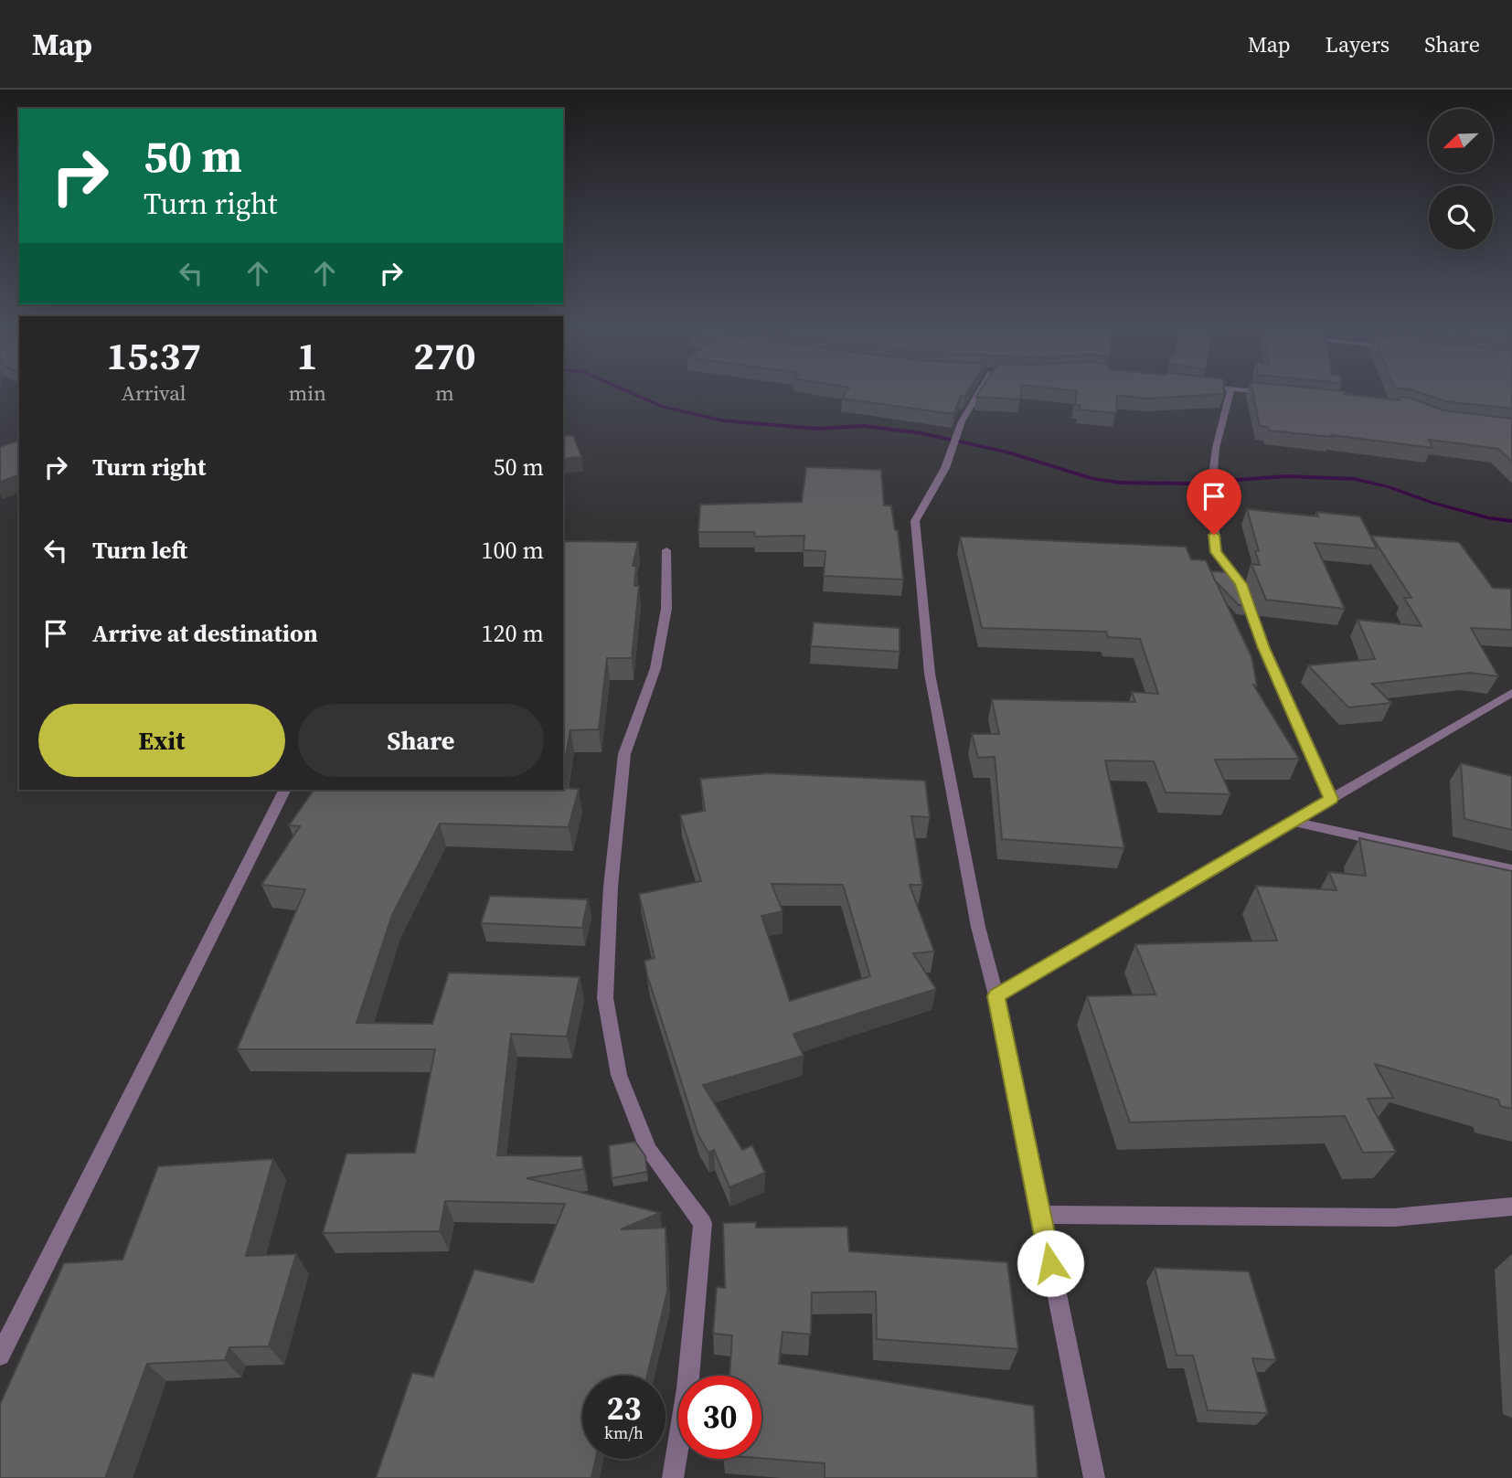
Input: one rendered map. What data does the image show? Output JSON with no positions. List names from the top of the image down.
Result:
{
  "north": "bottom left",
  "page": {
    "header": "Map",
    "nav": ["Map", "Layers", "Share"],
    "turn": ["50 m", "Turn right"],
    "eta": [
      "15:37",
      "Arrival",
      "1",
      "min",
      "270",
      "m"
    ],
    "list": [
      {
        "name": "Turn right",
        "value": "50 m"
      },
      {
        "name": "Turn left",
        "value": "100 m"
      },
      {
        "name": "Arrive at destination",
        "value": "120 m"
      }
    ],
    "buttons": ["Exit", "Share"],
    "speed": "23 km/h",
    "limit": "30"
  }
}
